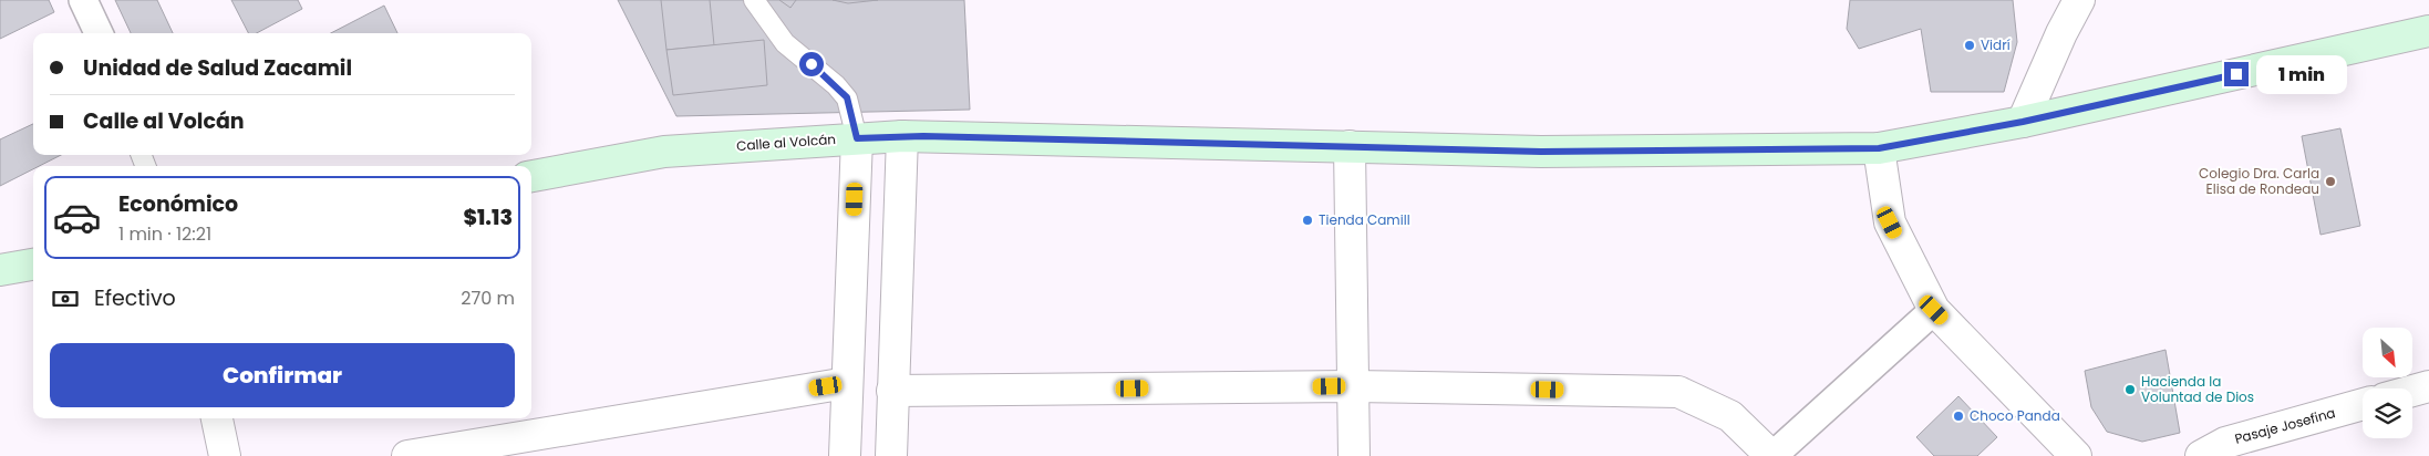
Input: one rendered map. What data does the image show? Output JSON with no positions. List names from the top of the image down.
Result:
{
  "streets": {
    "main road": ["Calle al Volcán"],
    "street": ["Pasaje Josefina"]
  },
  "places": [
    "Vidrí",
    "Colegio Dra. Carla Elisa de Rondeau",
    "Tienda Camill",
    "Hacienda la Voluntad de Dios",
    "Choco Panda"
  ],
  "north": "bottom right",
  "page": {
    "banner": ["Unidad de Salud Zacamil", "Calle al Volcán"],
    "bubble": "1 min",
    "list": [
      {
        "name": "Económico",
        "note": "1 min · 12:21",
        "value": "$1.13"
      }
    ],
    "pay": ["Efectivo", "270 m"],
    "buttons": "Confirmar"
  }
}
